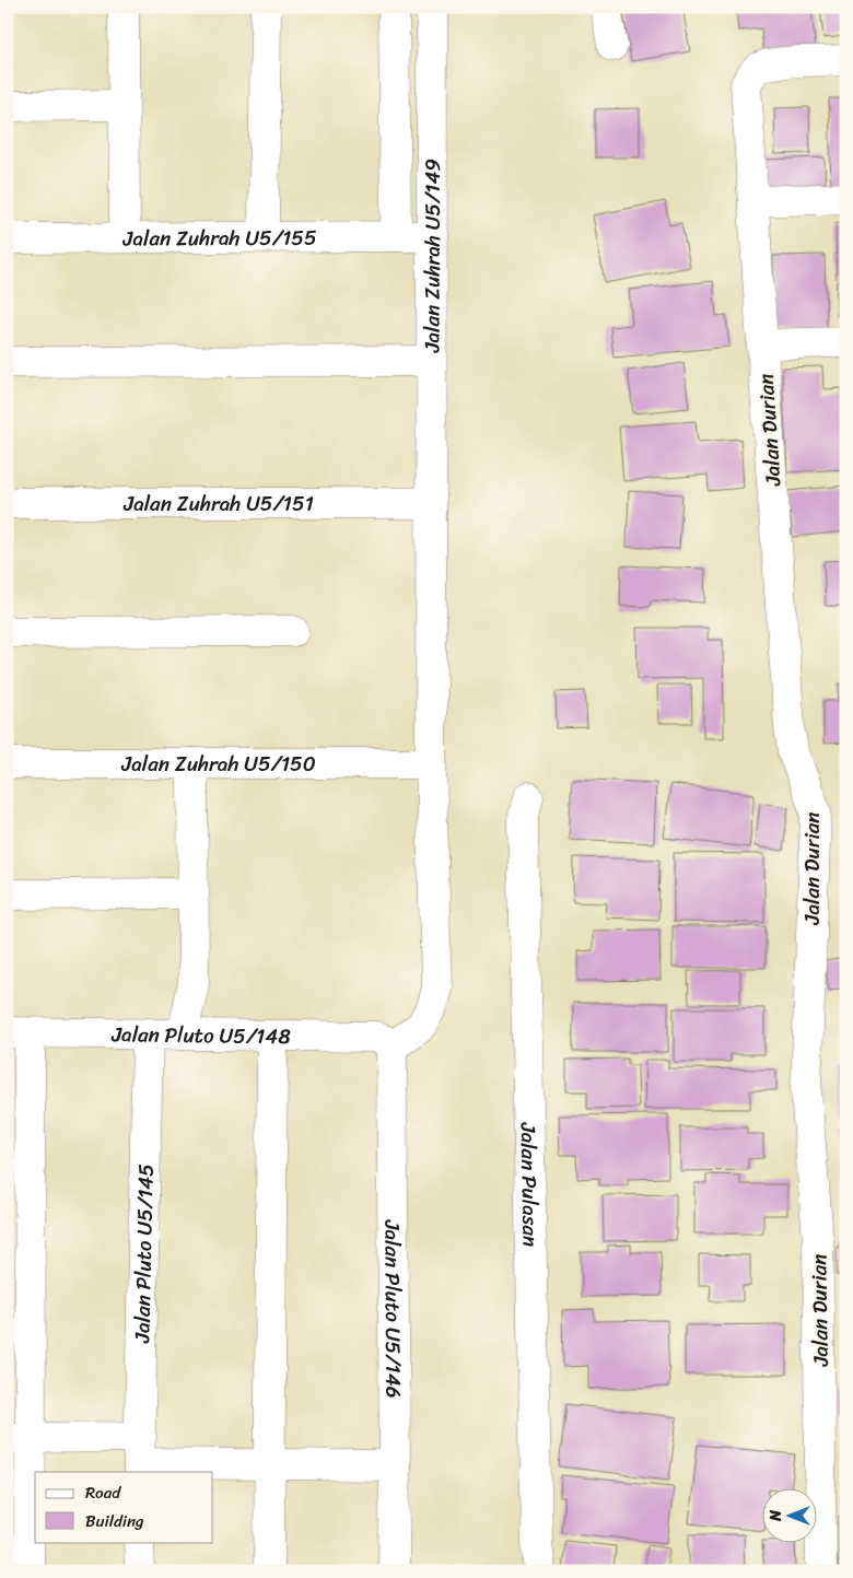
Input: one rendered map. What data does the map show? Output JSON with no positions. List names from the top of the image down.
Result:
{
  "streets": {
    "street": [
      "Jalan Zuhrah U5/155",
      "Jalan Zuhrah U5/149",
      "Jalan Durian",
      "Jalan Zuhrah U5/151",
      "Jalan Zuhrah U5/150",
      "Jalan Pluto U5/148",
      "Jalan Pulasan",
      "Jalan Pluto U5/145",
      "Jalan Pluto U5/146"
    ]
  },
  "crossings": [
    ["Jalan Zuhrah U5/155", "Jalan Zuhrah U5/149"],
    ["Jalan Zuhrah U5/149", "Jalan Zuhrah U5/151"],
    ["Jalan Zuhrah U5/149", "Jalan Zuhrah U5/150"],
    ["Jalan Zuhrah U5/149", "Jalan Pluto U5/148"],
    ["Jalan Zuhrah U5/149", "Jalan Pluto U5/146"],
    ["Jalan Pluto U5/148", "Jalan Pluto U5/145"],
    ["Jalan Pluto U5/148", "Jalan Pluto U5/146"]
  ],
  "legend": ["Road", "Building"],
  "north": "left"
}
